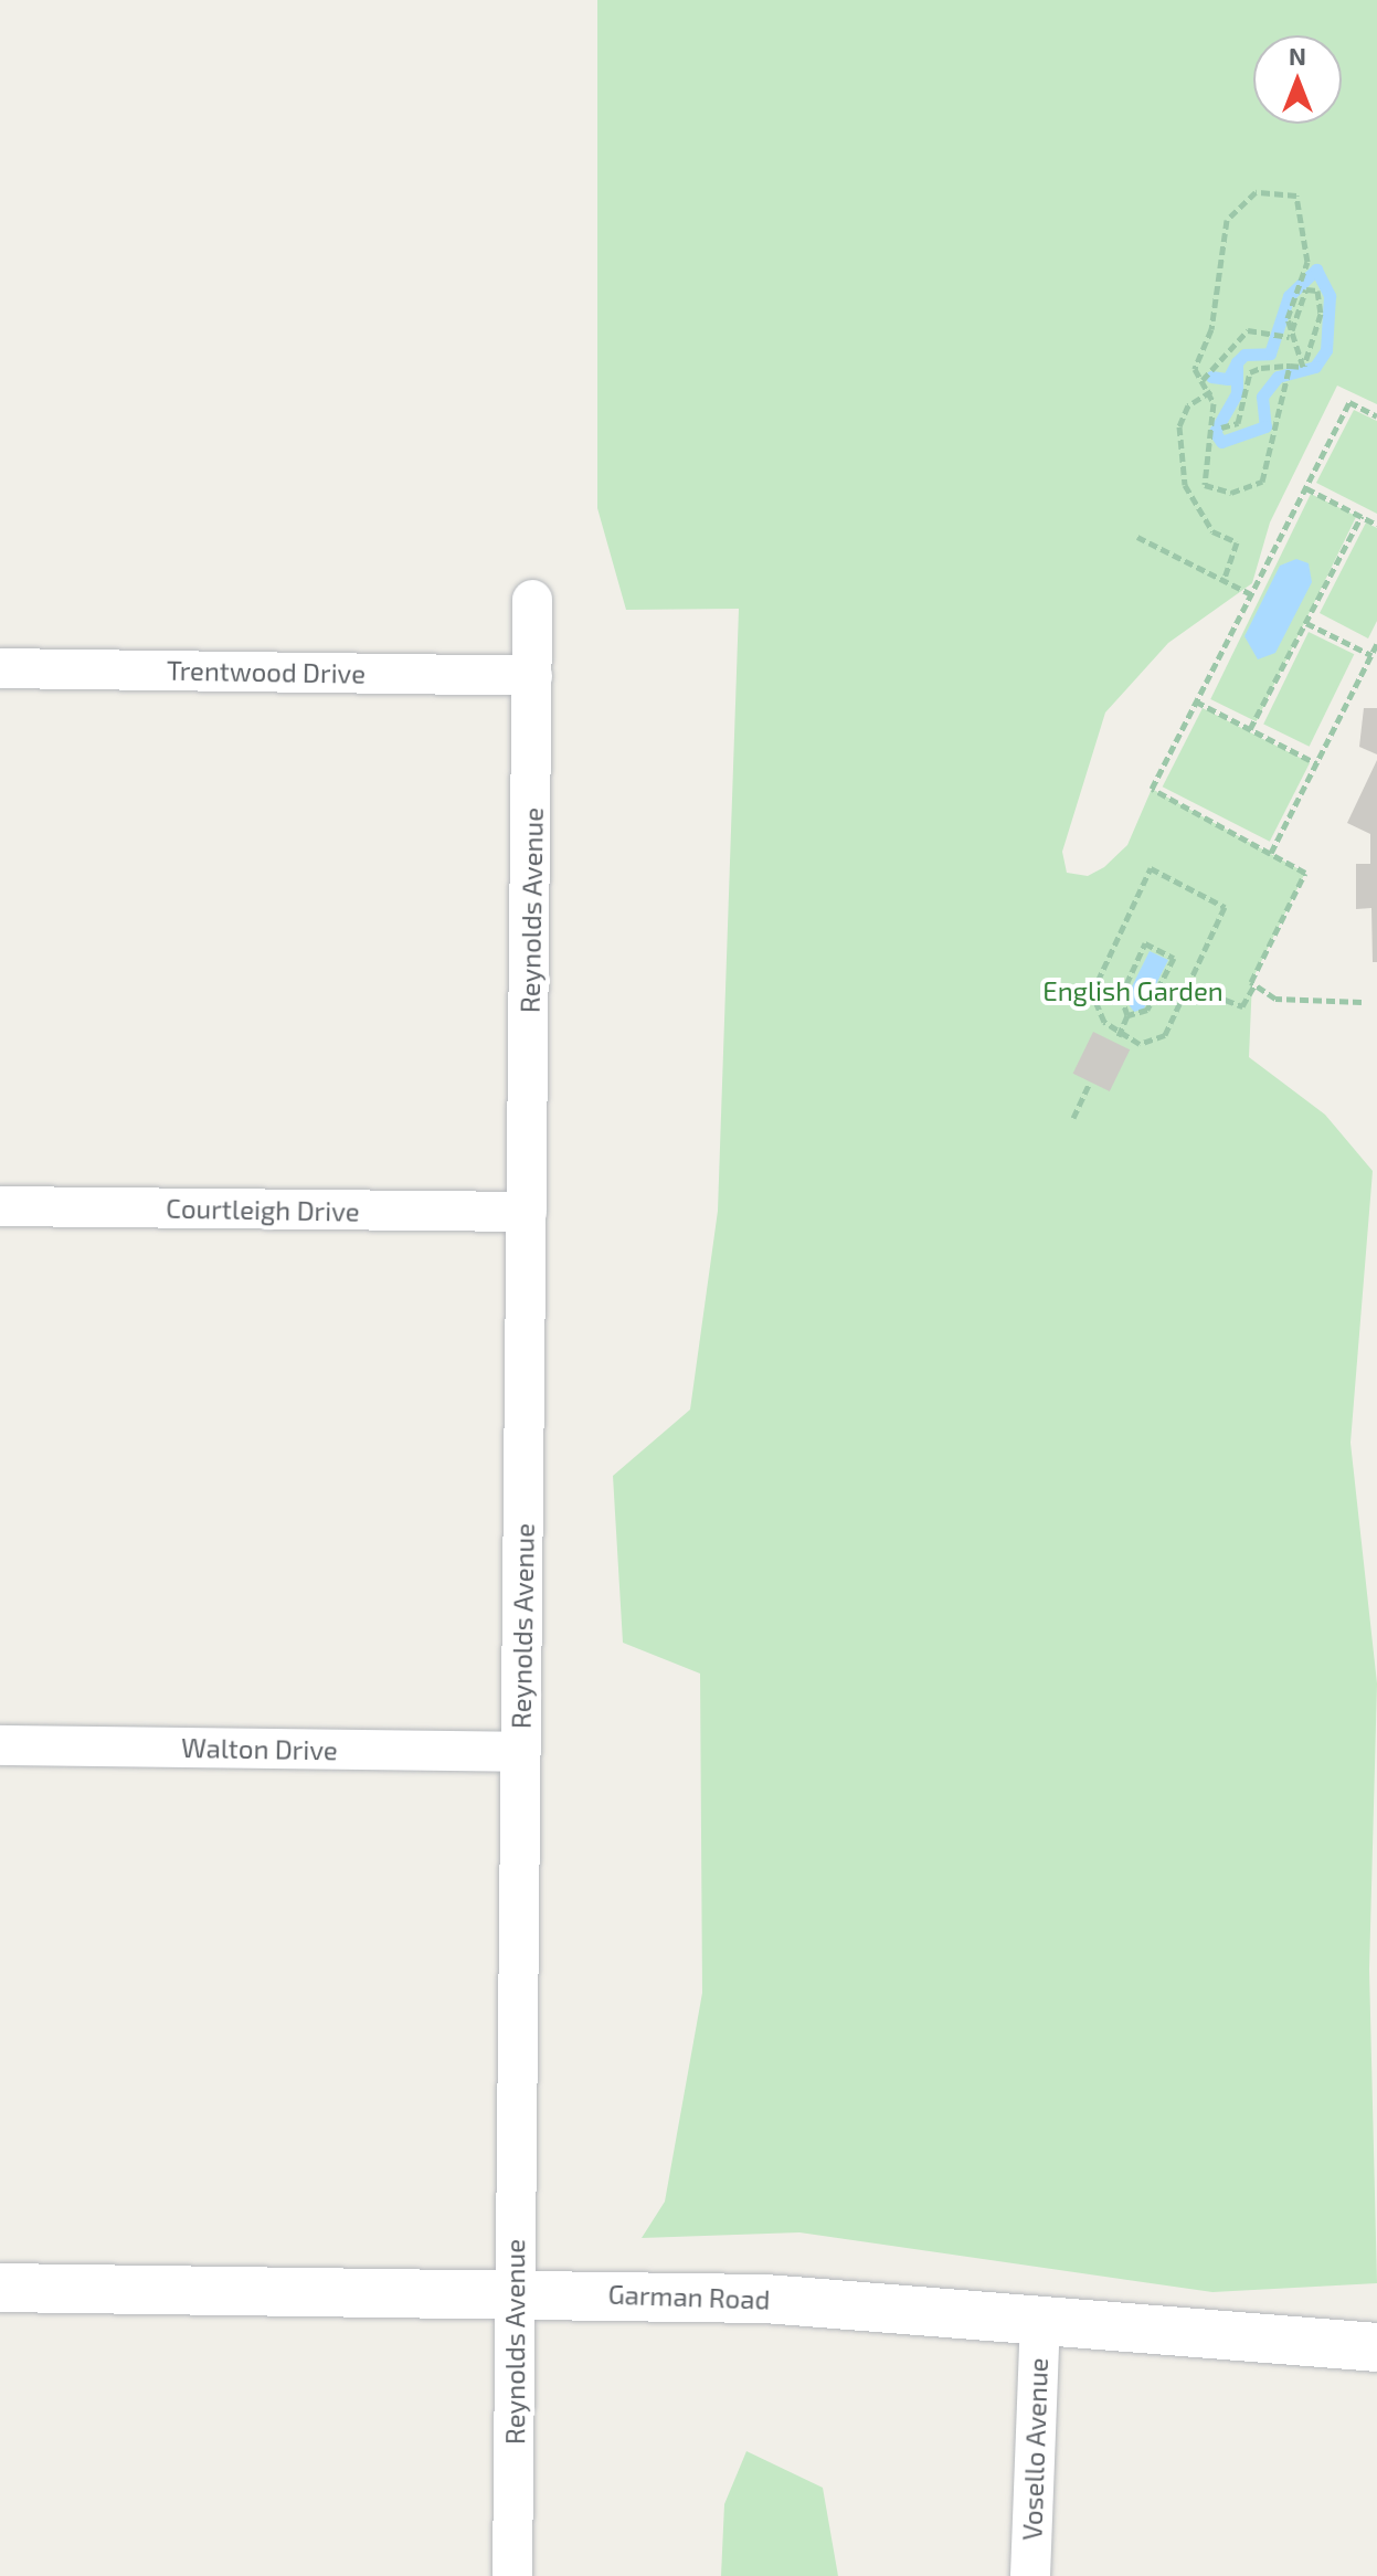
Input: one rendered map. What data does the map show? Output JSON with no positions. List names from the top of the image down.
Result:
{
  "streets": {
    "street": [
      "Trentwood Drive",
      "Reynolds Avenue",
      "Courtleigh Drive",
      "Walton Drive",
      "Garman Road",
      "Vosello Avenue"
    ]
  },
  "crossings": [
    ["Trentwood Drive", "Reynolds Avenue"],
    ["Reynolds Avenue", "Courtleigh Drive"],
    ["Reynolds Avenue", "Walton Drive"],
    ["Reynolds Avenue", "Garman Road"],
    ["Garman Road", "Vosello Avenue"]
  ],
  "parks": ["English Garden"],
  "north": "top"
}
